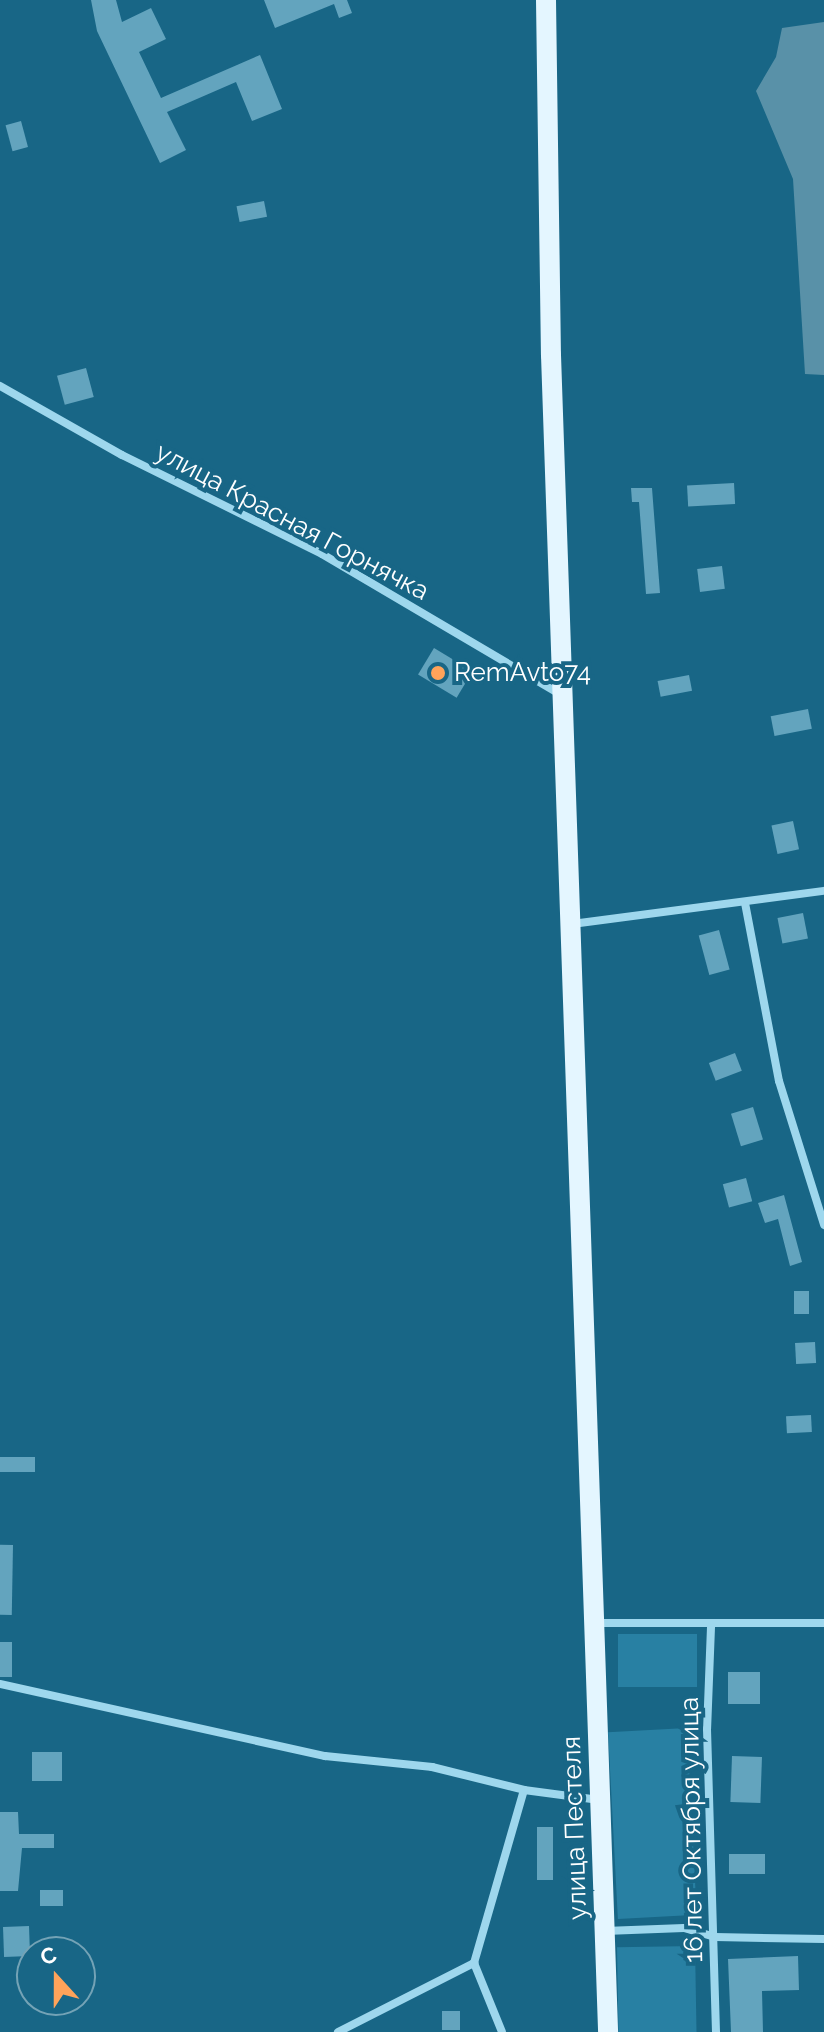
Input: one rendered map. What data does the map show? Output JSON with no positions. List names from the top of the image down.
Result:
{
  "streets": {
    "main road": ["улица Пестеля"],
    "street": ["улица Красная Горнячка", "16 лет Октября улица"]
  },
  "crossings": [
    ["улица Красная Горнячка", "улица Пестеля"]
  ],
  "places": ["RemAvto74"],
  "north": "top"
}
